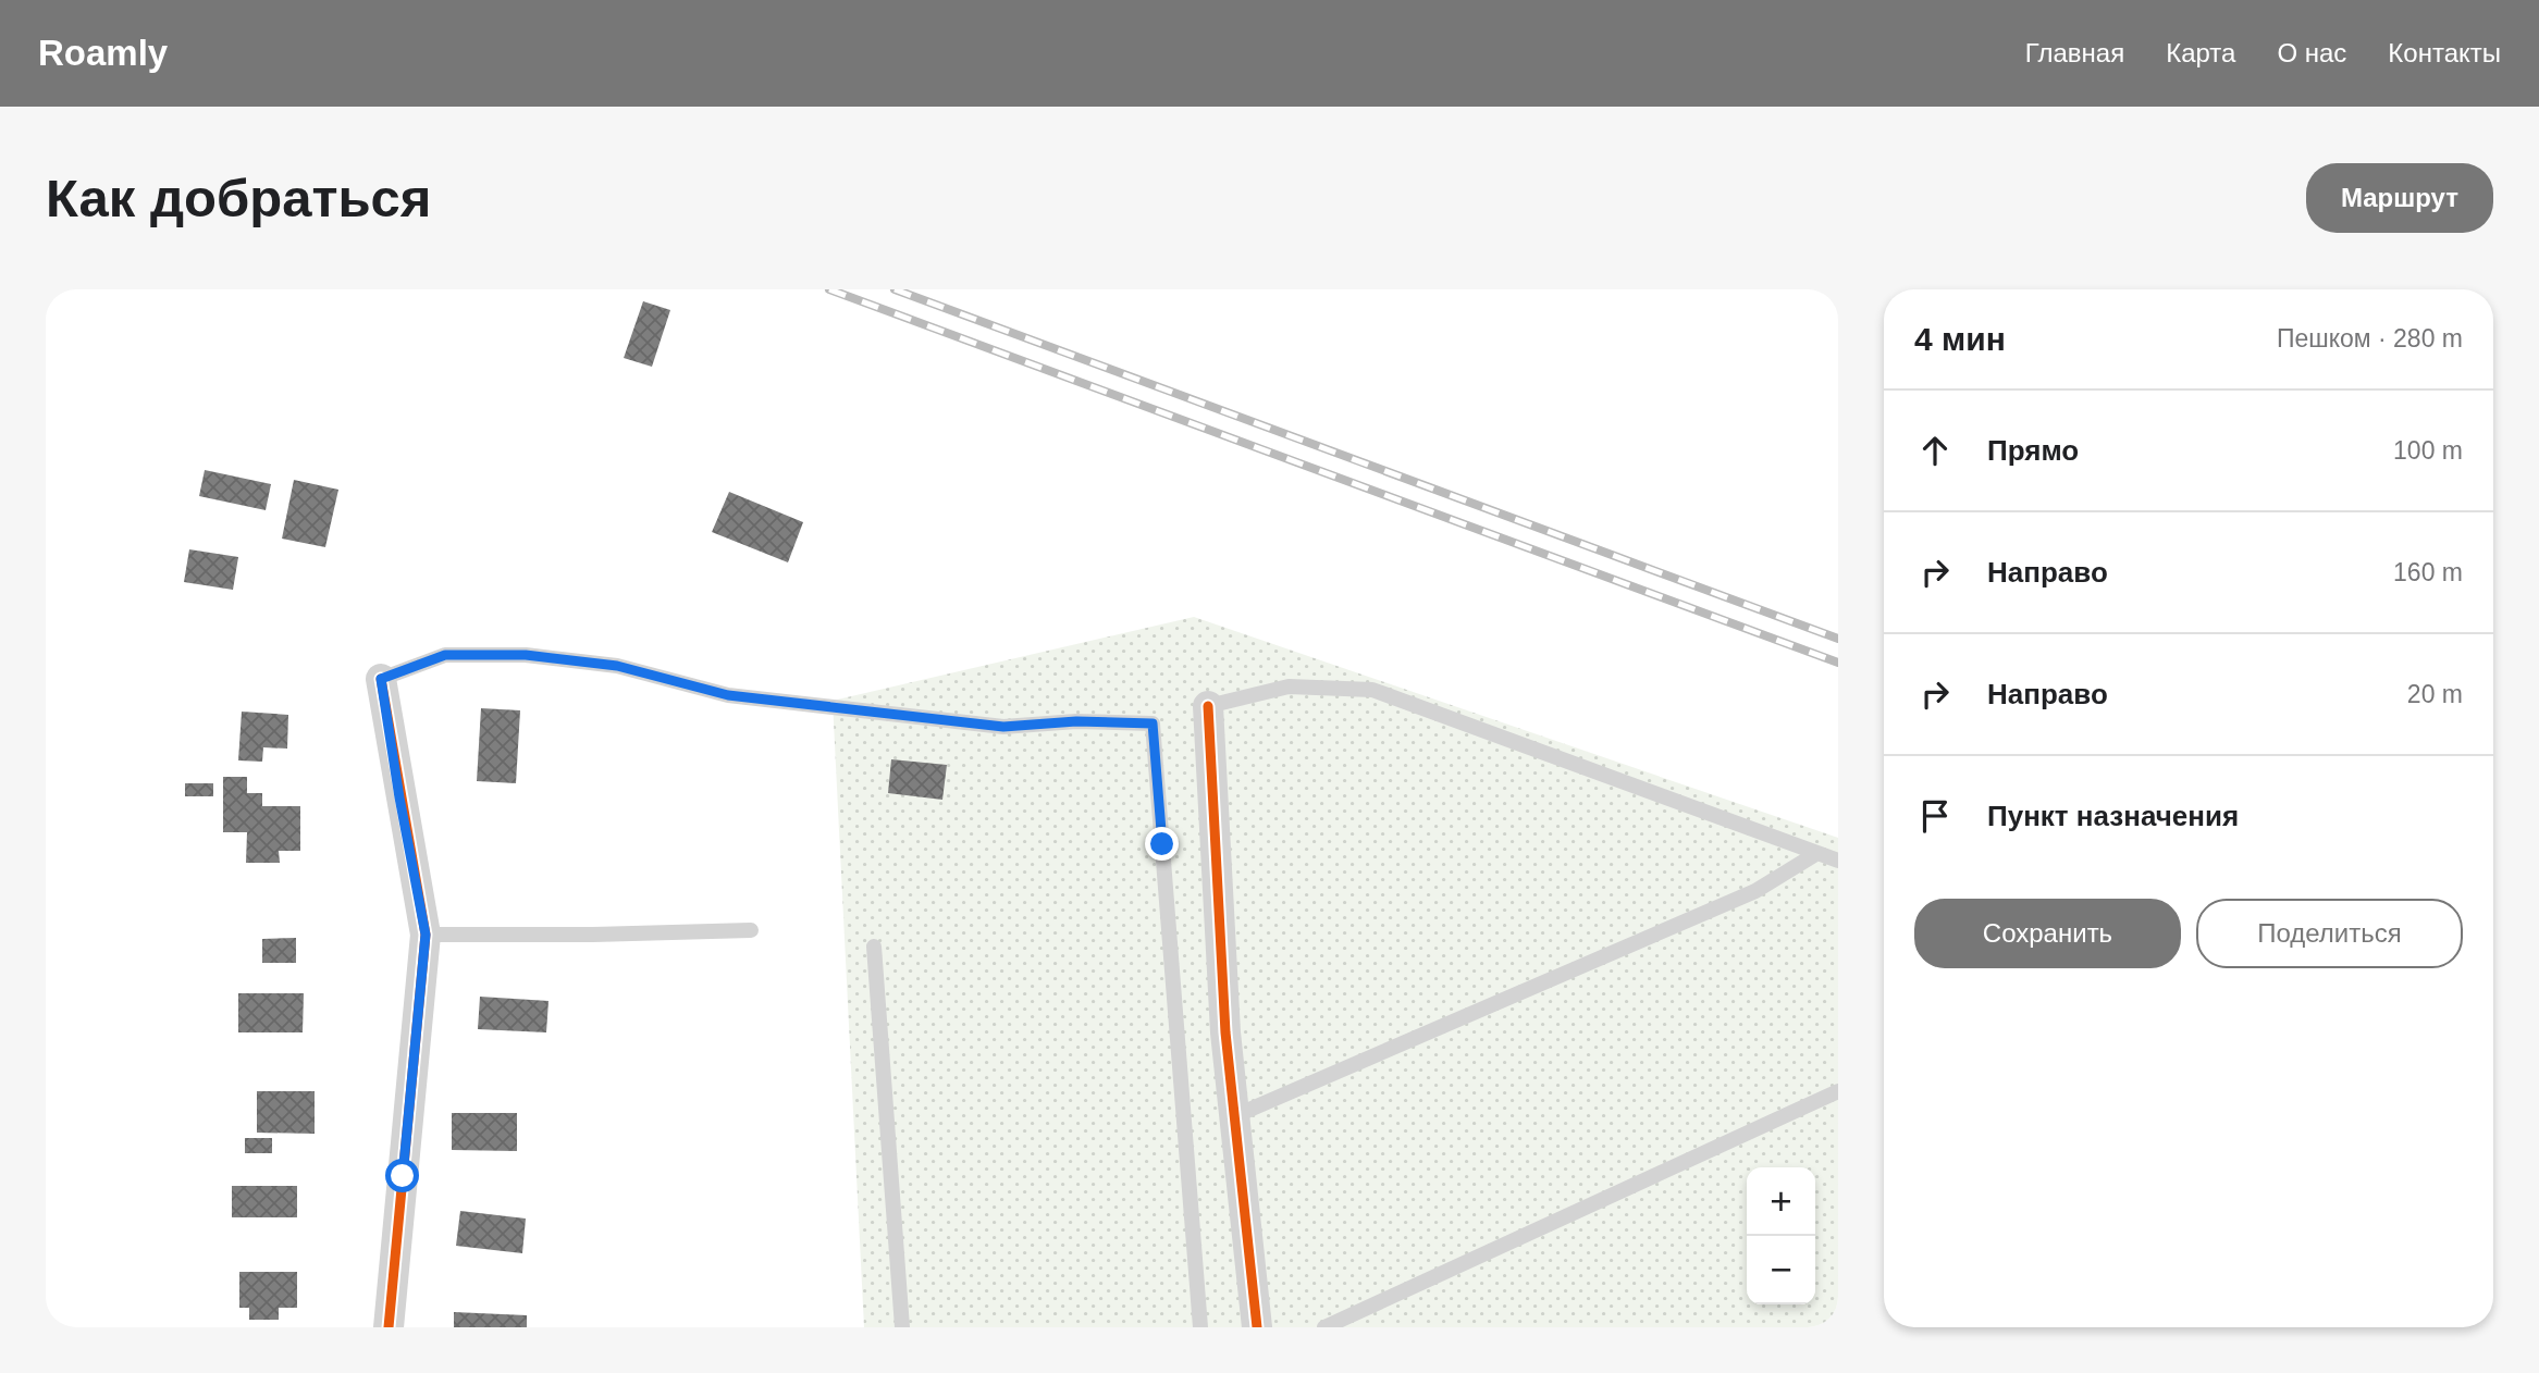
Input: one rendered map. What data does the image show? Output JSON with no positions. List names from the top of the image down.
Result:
{
  "page": {
    "header": "Roamly",
    "nav": [
      "Главная",
      "Карта",
      "О нас",
      "Контакты"
    ],
    "buttons": [
      "Маршрут",
      ["Сохранить", "Поделиться"]
    ],
    "title": "Как добраться",
    "heading": ["4 мин", "Пешком · 280 m"],
    "list": [
      ["Прямо", "100 m"],
      ["Направо", "160 m"],
      ["Направо", "20 m"],
      "Пункт назначения"
    ],
    "map_buttons": ["+", "−"]
  }
}
